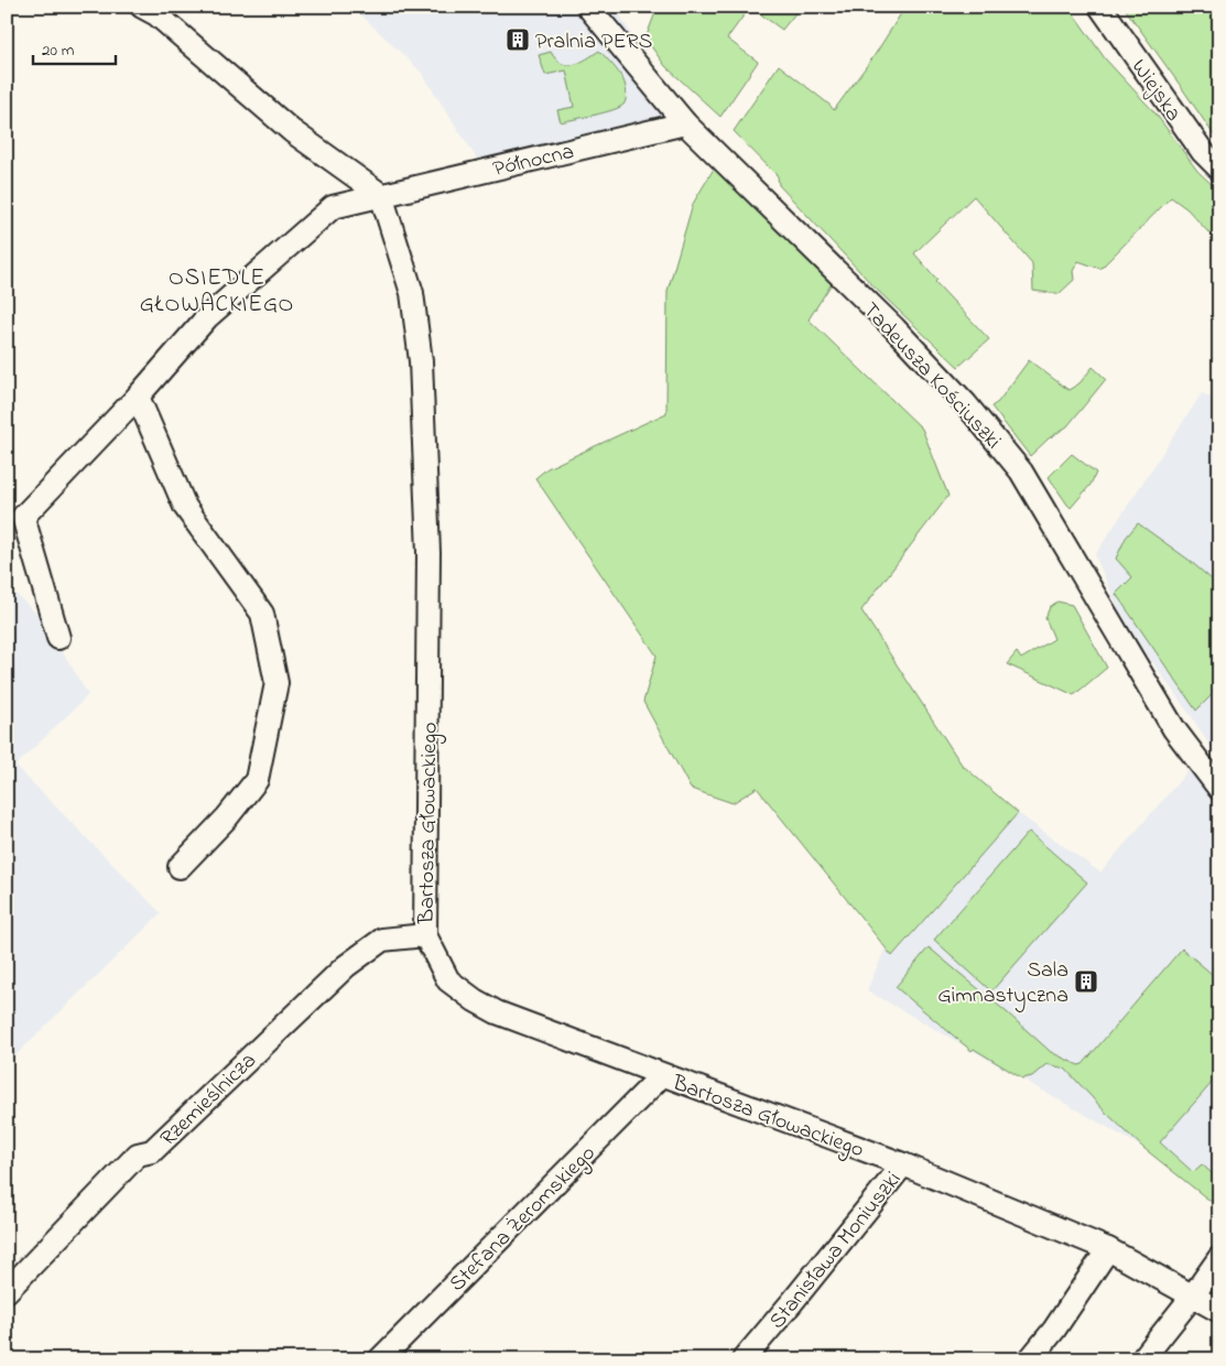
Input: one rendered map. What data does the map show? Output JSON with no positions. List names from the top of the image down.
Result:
{
  "streets": {
    "street": [
      "Wiejska",
      "Północna",
      "Tadeusza Kościuszki",
      "Bartosza Głowackiego",
      "Rzemieślnicza",
      "Stefana Żeromskiego",
      "Stanisława Moniuszki"
    ]
  },
  "crossings": [
    ["Północna", "Tadeusza Kościuszki"],
    ["Północna", "Bartosza Głowackiego"],
    ["Bartosza Głowackiego", "Rzemieślnicza"],
    ["Bartosza Głowackiego", "Stefana Żeromskiego"],
    ["Bartosza Głowackiego", "Stanisława Moniuszki"]
  ],
  "districts": ["OSIEDLE GŁOWACKIEGO"],
  "places": {
    "building": ["Pralnia PERS", "Sala Gimnastyczna"]
  },
  "scale_bar": "20 m"
}
